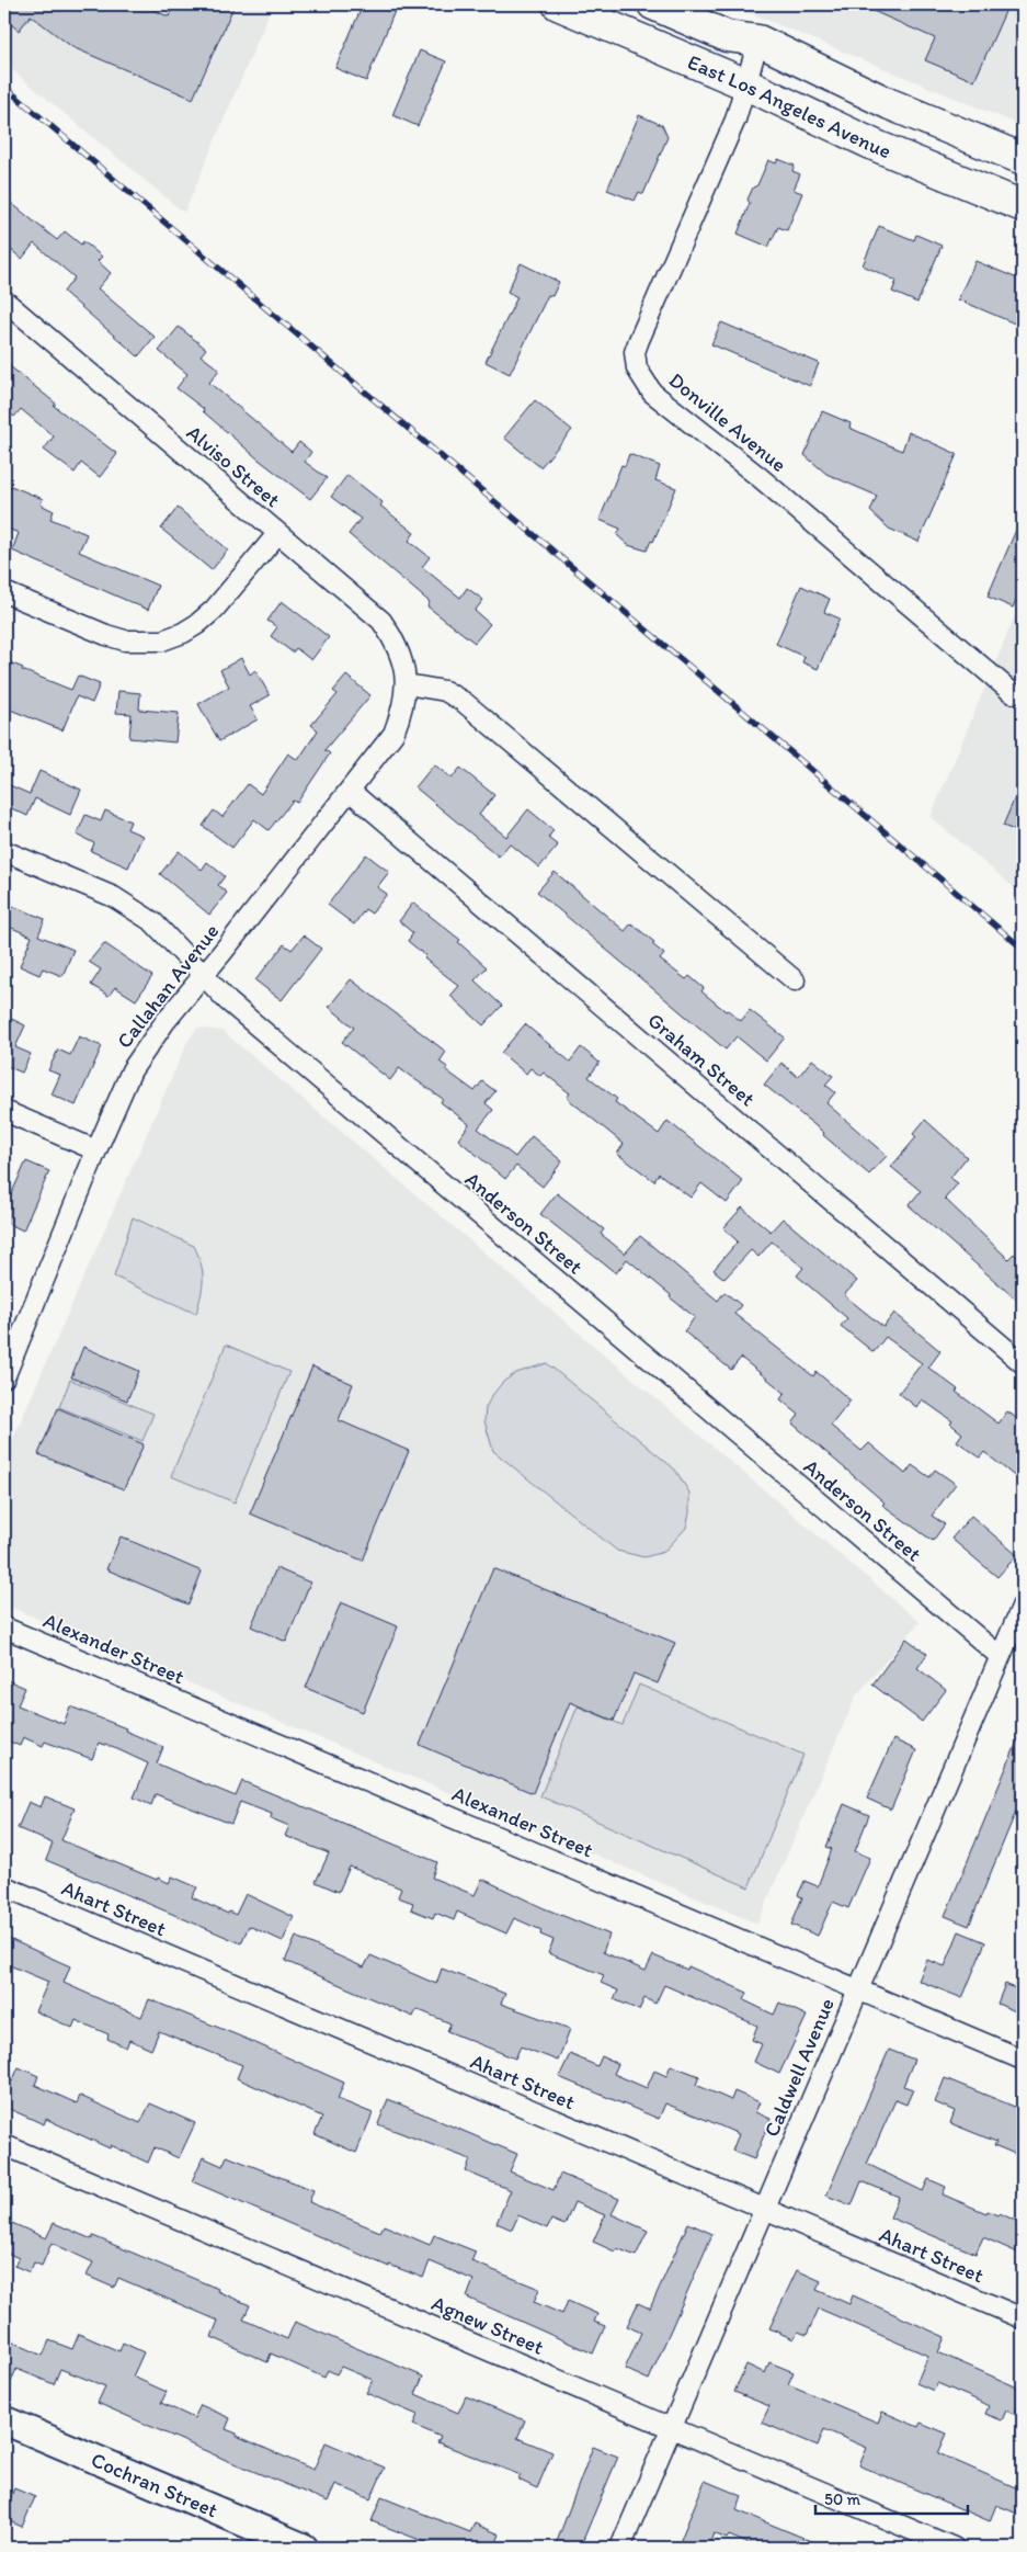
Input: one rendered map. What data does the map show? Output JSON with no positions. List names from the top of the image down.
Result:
{
  "streets": {
    "main road": ["East Los Angeles Avenue", "Cochran Street"],
    "street": [
      "Donville Avenue",
      "Alviso Street",
      "Callahan Avenue",
      "Graham Street",
      "Anderson Street",
      "Alexander Street",
      "Ahart Street",
      "Caldwell Avenue",
      "Agnew Street"
    ]
  },
  "crossings": [
    ["East Los Angeles Avenue", "Donville Avenue"],
    ["Alviso Street", "Callahan Avenue"],
    ["Callahan Avenue", "Graham Street"],
    ["Callahan Avenue", "Anderson Street"],
    ["Anderson Street", "Caldwell Avenue"],
    ["Alexander Street", "Caldwell Avenue"],
    ["Ahart Street", "Caldwell Avenue"],
    ["Caldwell Avenue", "Agnew Street"]
  ],
  "scale_bar": "50 m"
}
